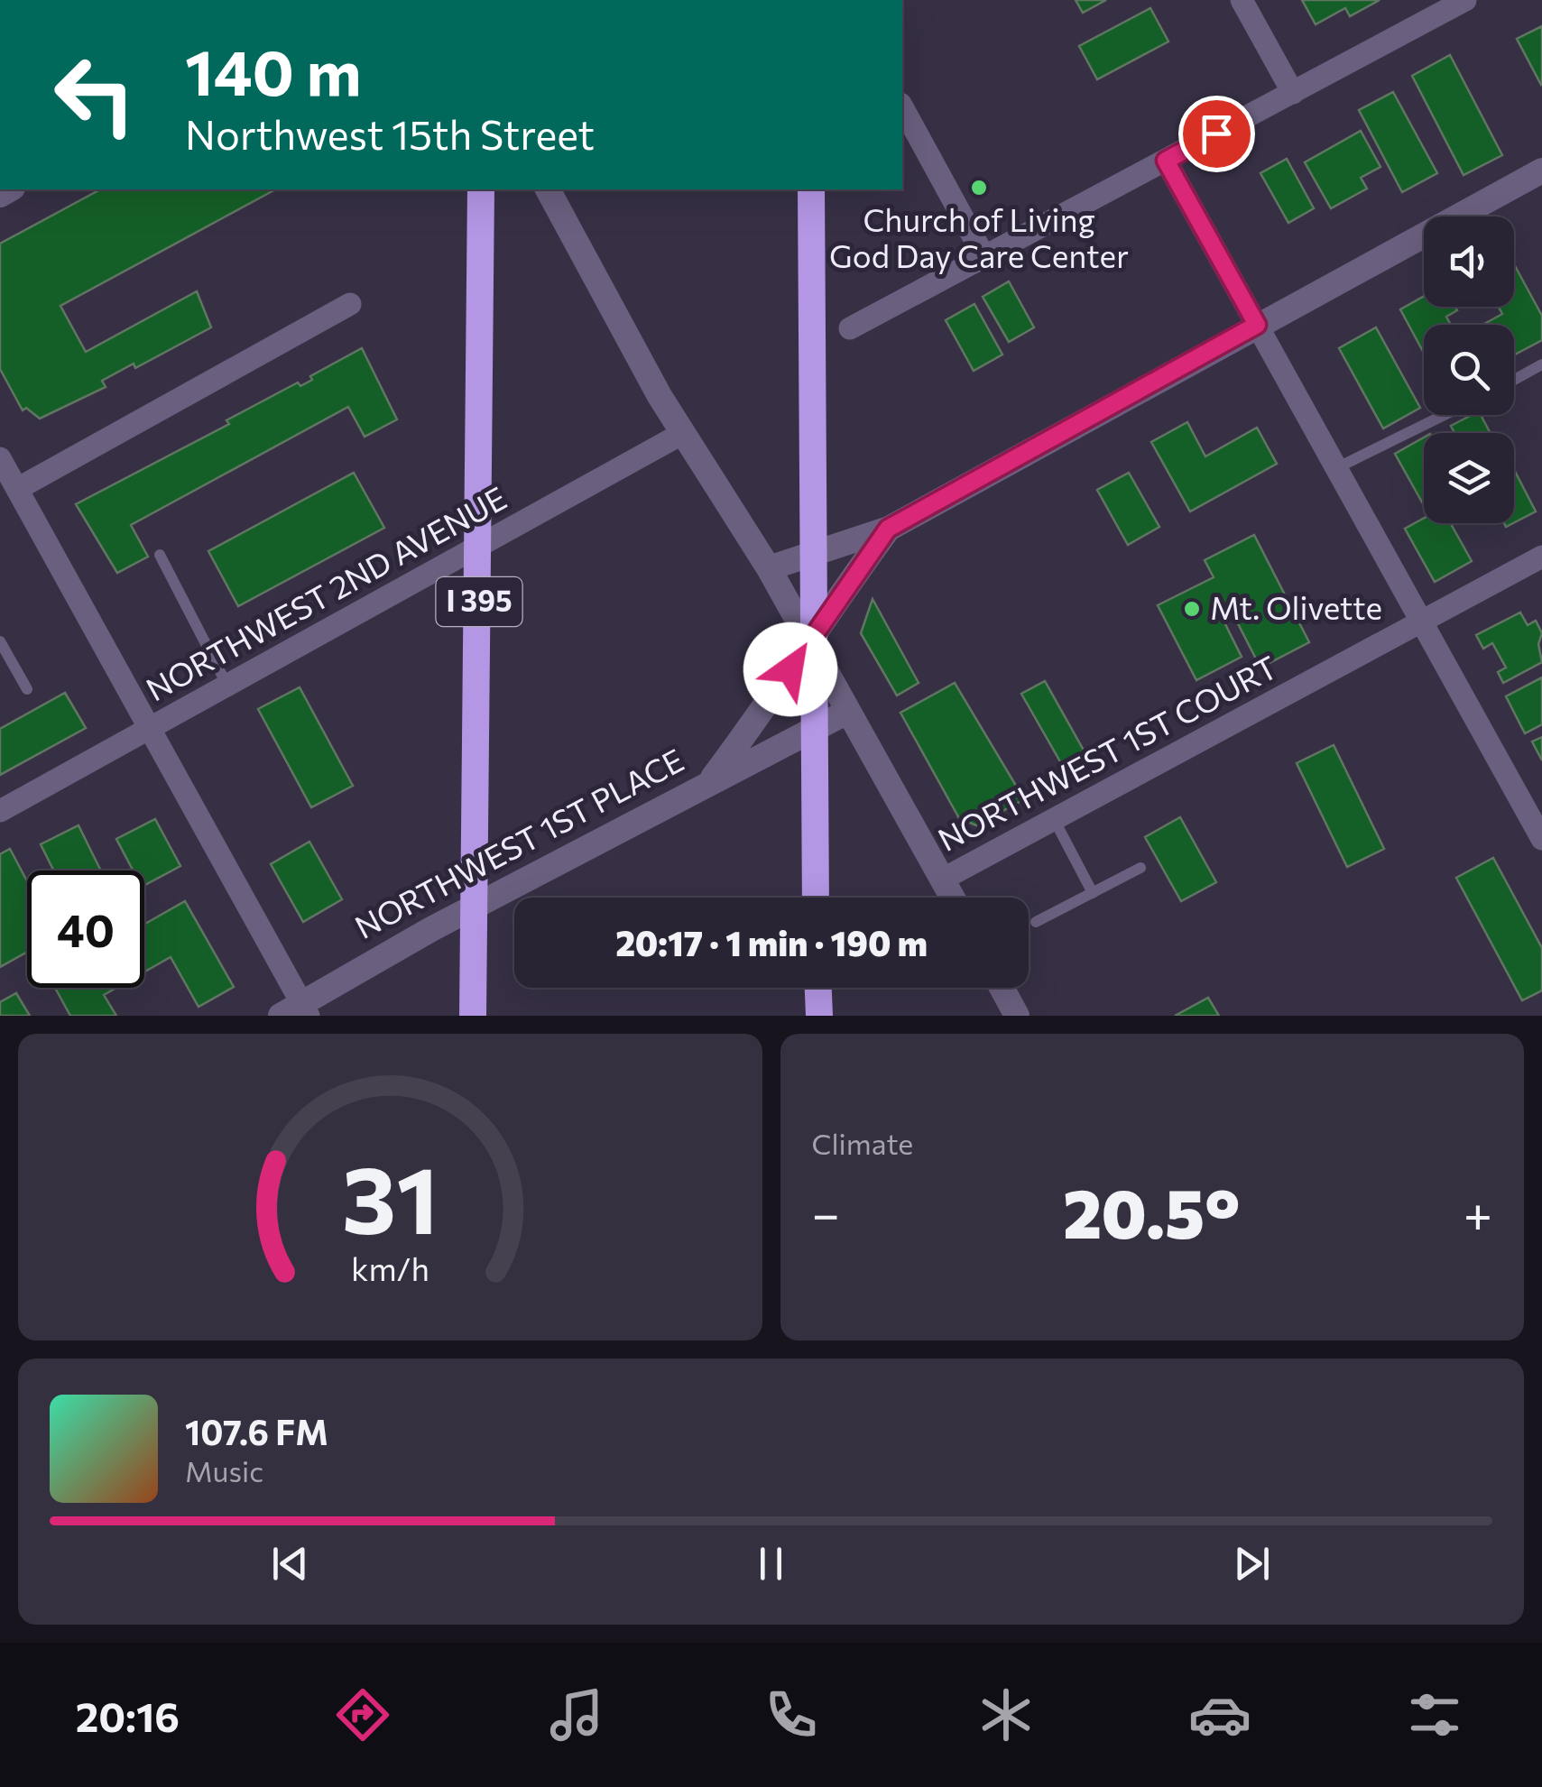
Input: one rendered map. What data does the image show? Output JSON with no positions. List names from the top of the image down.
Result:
{
  "streets": {
    "highway": ["I 395"],
    "street": ["NORTHWEST 2ND AVENUE", "NORTHWEST 1ST COURT", "NORTHWEST 1ST PLACE"]
  },
  "places": ["Church of Living God Day Care Center", "Mt. Olivette"],
  "page": {
    "turn": ["140 m", "Northwest 15th Street"],
    "limit": "40",
    "trip": "20:17 · 1 min · 190 m",
    "tile": "Climate",
    "heat": ["−", "20.5°", "+"],
    "song": ["107.6 FM", "Music"],
    "tabs": "20:16",
    "gauge": ["31", "km/h"]
  }
}
